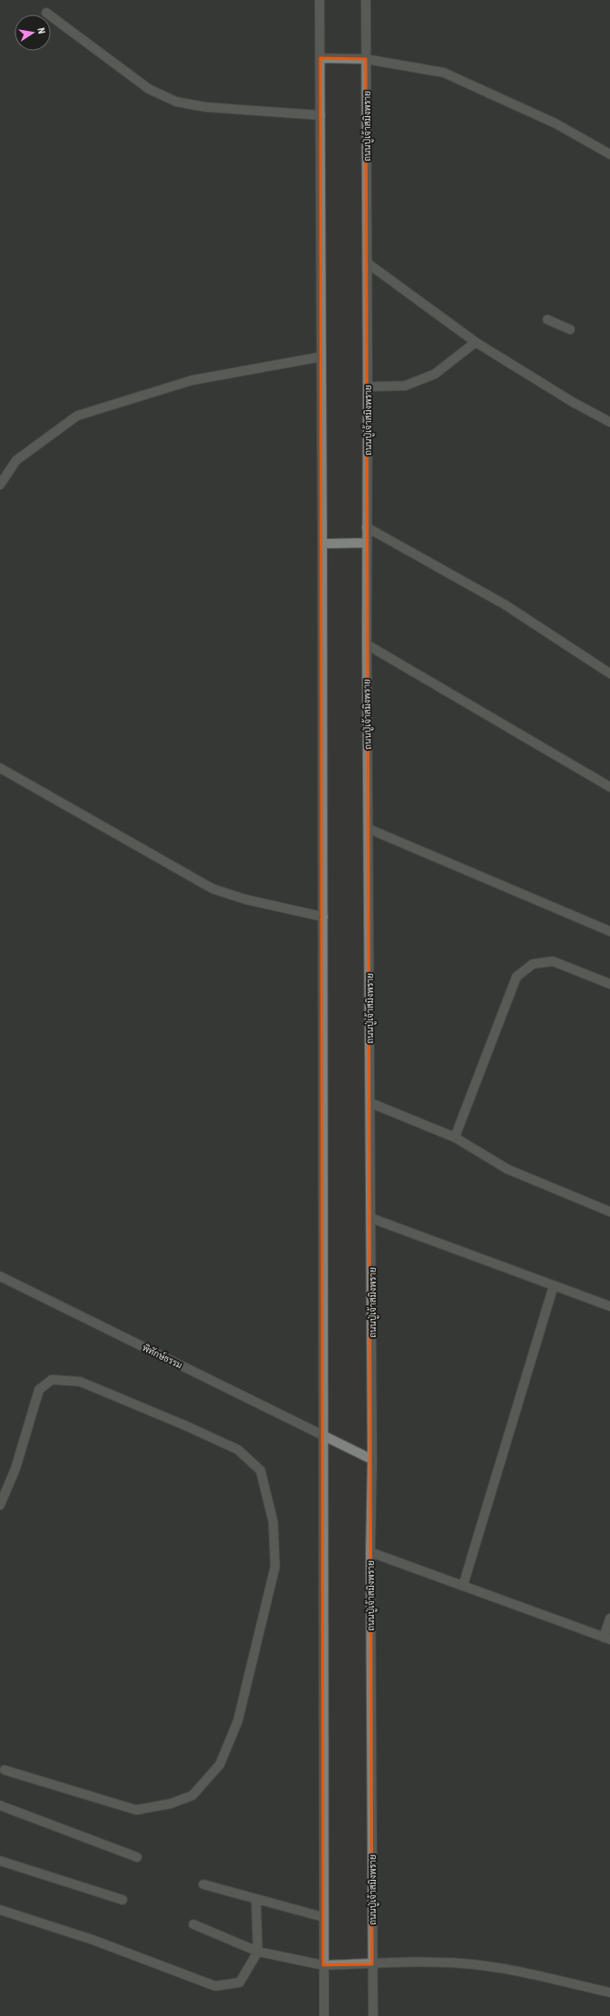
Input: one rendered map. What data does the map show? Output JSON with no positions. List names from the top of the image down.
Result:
{
  "streets": {
    "main road": ["ถนนปู่เจ้าสมิงพราย", "พิทักษ์ธรรม"]
  },
  "crossings": [
    ["ถนนปู่เจ้าสมิงพราย", "พิทักษ์ธรรม"]
  ],
  "north": "right"
}
